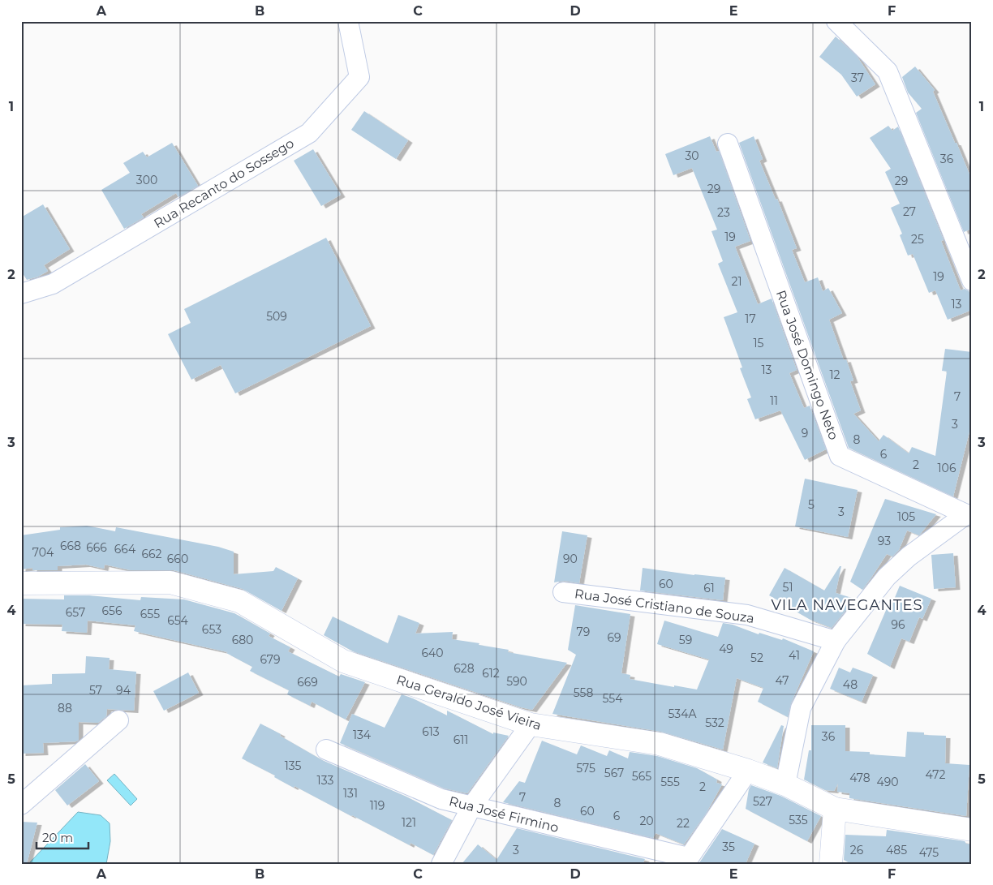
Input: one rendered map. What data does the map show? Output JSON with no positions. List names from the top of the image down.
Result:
{
  "streets": {
    "street": [
      "Rua Recanto do Sossego",
      "Rua José Domingo Neto",
      "Rua José Cristiano de Souza",
      "Rua Geraldo José Vieira",
      "Rua José Firmino"
    ]
  },
  "districts": ["VILA NAVEGANTES"],
  "house_numbers": [
    "37",
    "30",
    "36",
    "300",
    "29",
    "29",
    "27",
    "23",
    "19",
    "25",
    "19",
    "21",
    "13",
    "509",
    "17",
    "15",
    "13",
    "12",
    "7",
    "11",
    "3",
    "9",
    "8",
    "6",
    "2",
    "106",
    "5",
    "3",
    "105",
    "93",
    "668",
    "666",
    "664",
    "704",
    "662",
    "660",
    "90",
    "60",
    "51",
    "61",
    "656",
    "657",
    "655",
    "654",
    "96",
    "653",
    "79",
    "69",
    "680",
    "59",
    "49",
    "640",
    "41",
    "52",
    "679",
    "628",
    "612",
    "47",
    "590",
    "669",
    "48",
    "57",
    "94",
    "558",
    "554",
    "88",
    "534A",
    "532",
    "613",
    "134",
    "36",
    "611",
    "135",
    "575",
    "567",
    "472",
    "565",
    "478",
    "133",
    "555",
    "490",
    "2",
    "131",
    "7",
    "527",
    "8",
    "119",
    "60",
    "6",
    "535",
    "20",
    "121",
    "22",
    "35",
    "3",
    "26",
    "485",
    "475"
  ],
  "scale_bar": "20 m",
  "grid": {
    "columns": [
      "A",
      "B",
      "C",
      "D",
      "E",
      "F"
    ],
    "rows": [
      "1",
      "2",
      "3",
      "4",
      "5"
    ]
  }
}
